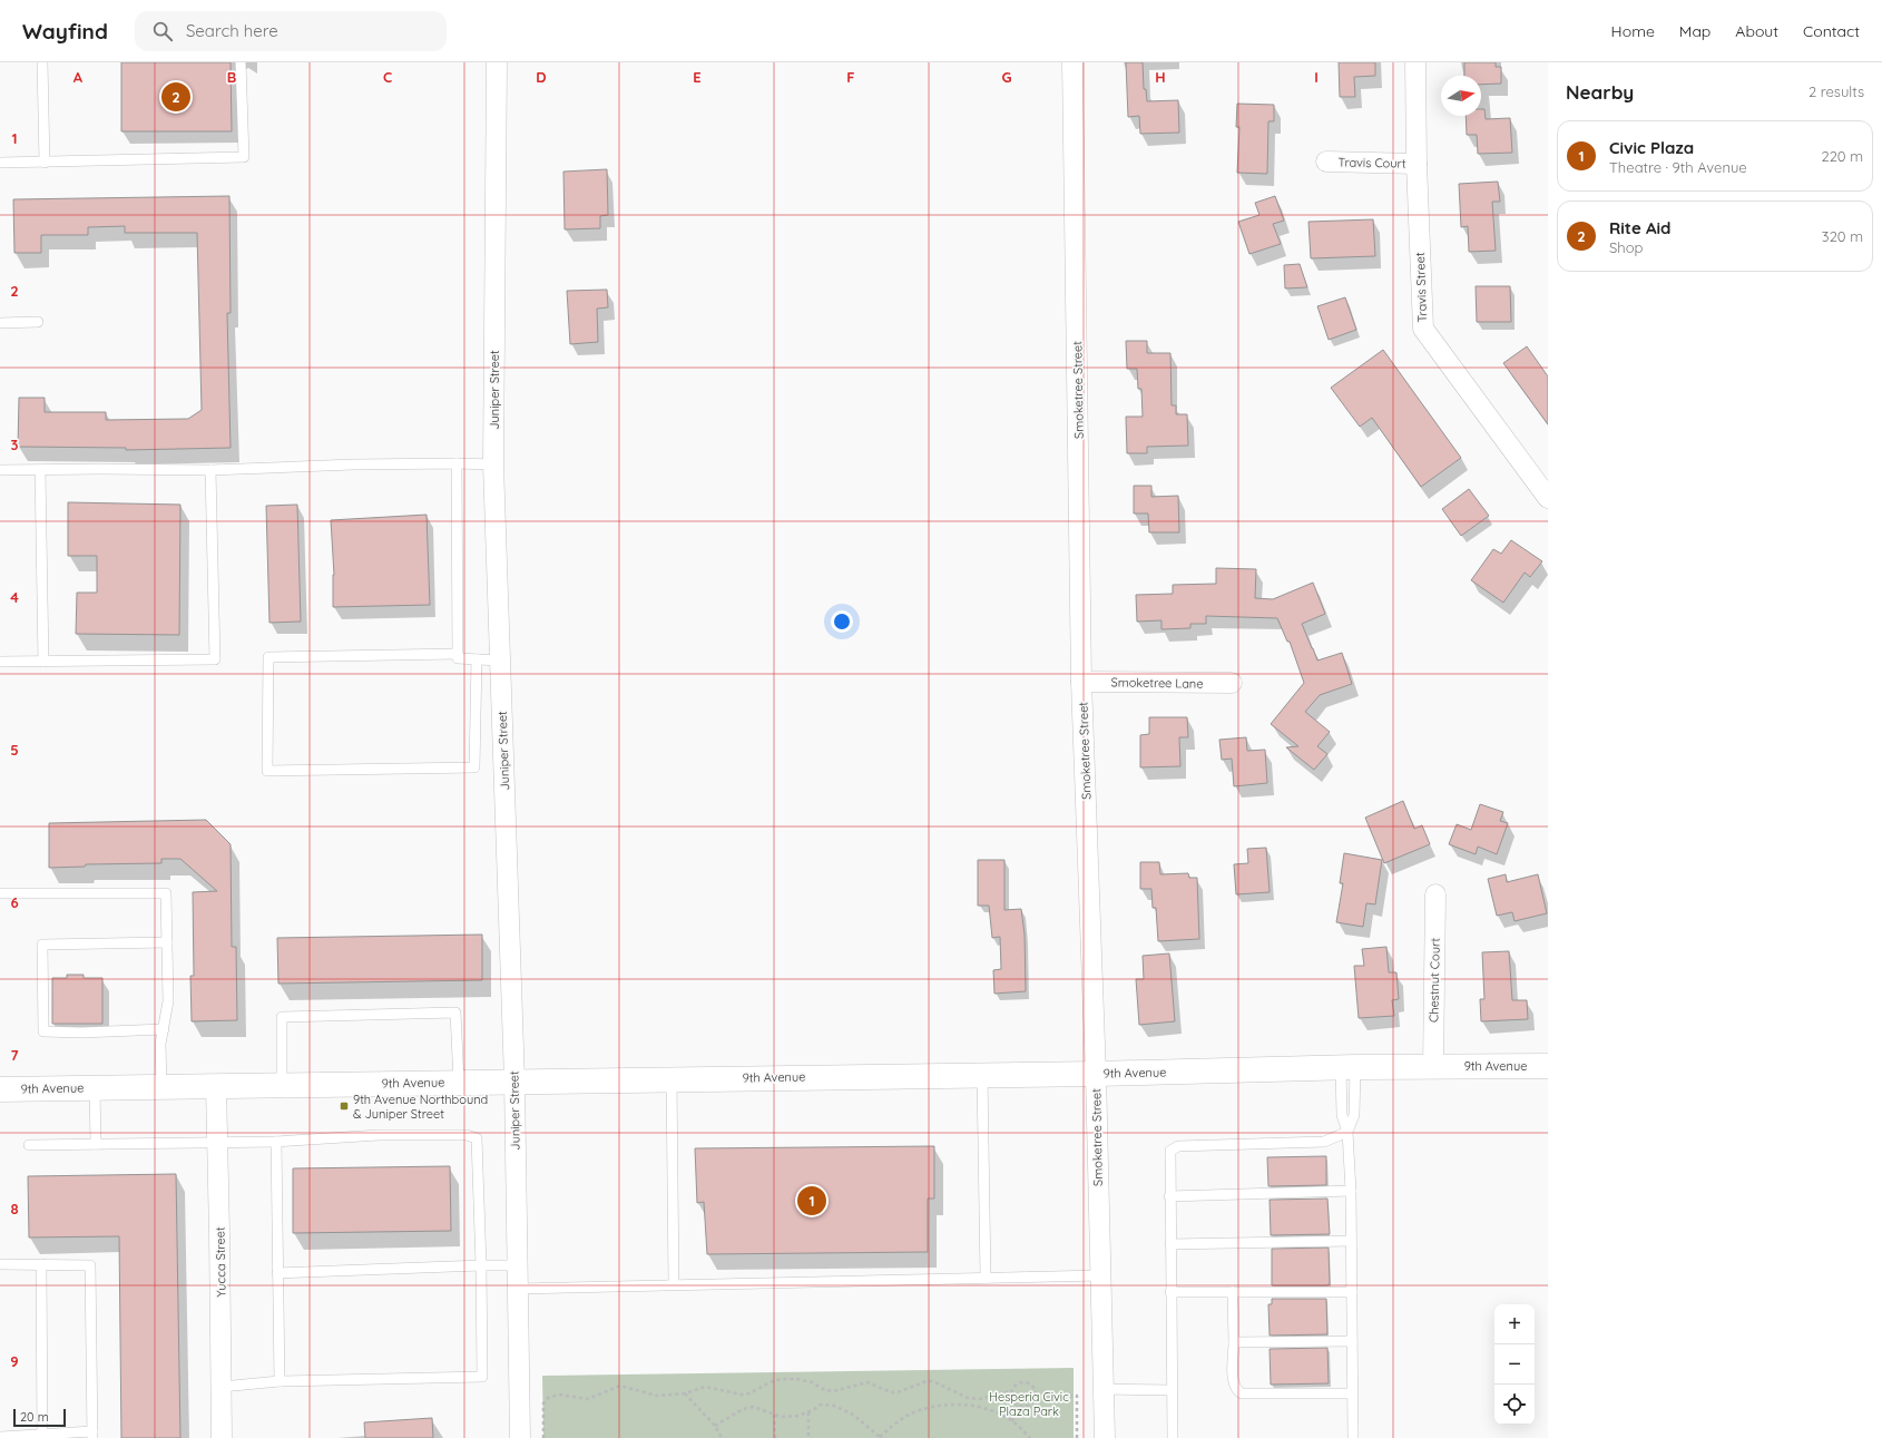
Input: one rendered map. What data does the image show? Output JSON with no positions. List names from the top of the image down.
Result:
{
  "streets": {
    "street": [
      "Travis Court",
      "Travis Street",
      "Juniper Street",
      "Smoketree Street",
      "Smoketree Lane",
      "Chestnut Court",
      "9th Avenue",
      "Yucca Street"
    ]
  },
  "crossings": [
    ["Travis Court", "Travis Street"],
    ["Juniper Street", "9th Avenue"],
    ["Smoketree Street", "Smoketree Lane"],
    ["Smoketree Street", "9th Avenue"],
    ["Chestnut Court", "9th Avenue"],
    ["9th Avenue", "Yucca Street"]
  ],
  "parks": ["Hesperia Civic Plaza Park"],
  "places": {
    "transit": ["9th Avenue Northbound & Juniper Street"]
  },
  "scale_bar": "20 m",
  "north": "right",
  "page": {
    "header": "Wayfind",
    "search": "Search here",
    "nav": [
      "Home",
      "Map",
      "About",
      "Contact"
    ],
    "heading": ["Nearby", "2 results"],
    "pins": ["2", "1"],
    "list": [
      {
        "mark": "1",
        "name": "Civic Plaza",
        "note": "Theatre · 9th Avenue",
        "value": "220 m"
      },
      {
        "mark": "2",
        "name": "Rite Aid",
        "note": "Shop",
        "value": "320 m"
      }
    ],
    "map_buttons": ["+", "−"],
    "scale": "20 m"
  },
  "grid": {
    "columns": [
      "A",
      "B",
      "C",
      "D",
      "E",
      "F",
      "G",
      "H",
      "I"
    ],
    "rows": [
      "1",
      "2",
      "3",
      "4",
      "5",
      "6",
      "7",
      "8",
      "9"
    ]
  }
}
